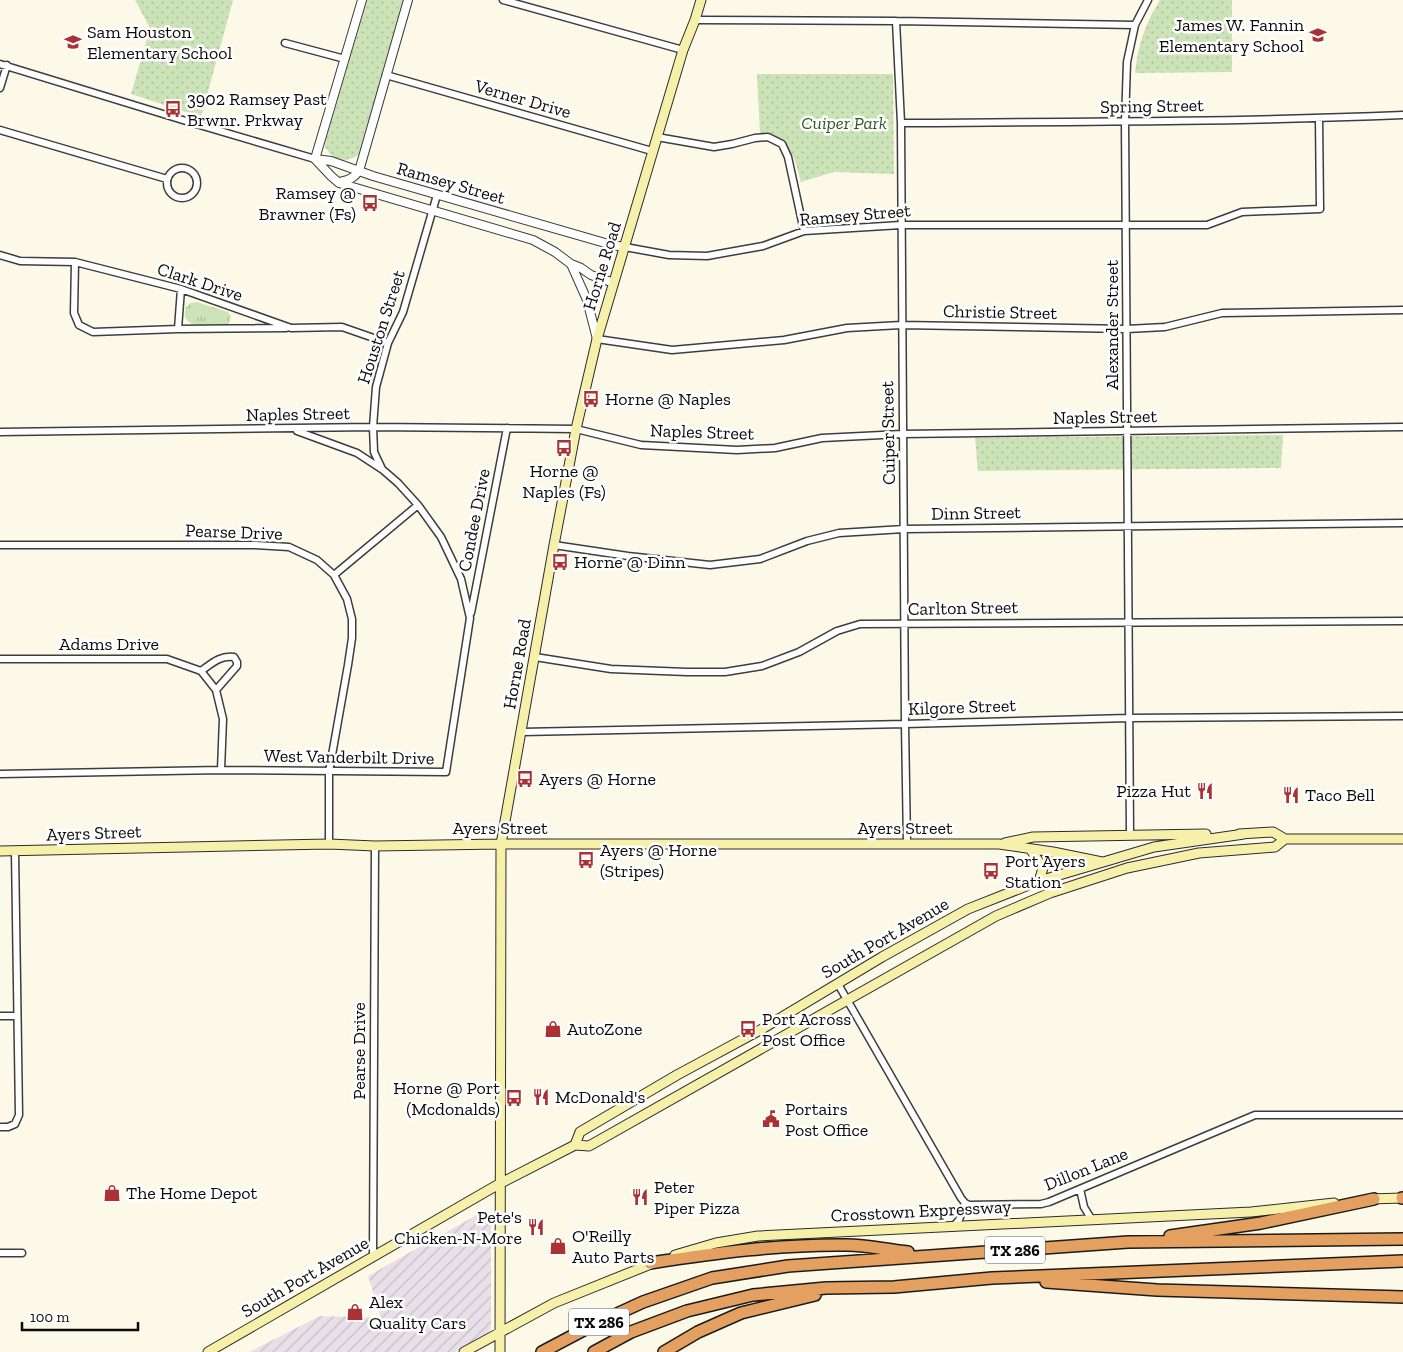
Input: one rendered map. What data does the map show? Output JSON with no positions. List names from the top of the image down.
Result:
{
  "streets": {
    "highway": ["TX 286"],
    "main road": [
      "Horne Road",
      "Ayers Street",
      "South Port Avenue",
      "Crosstown Expressway"
    ],
    "street": [
      "Verner Drive",
      "Spring Street",
      "Ramsey Street",
      "Clark Drive",
      "Christie Street",
      "Alexander Street",
      "Houston Street",
      "Naples Street",
      "Cuiper Street",
      "Dinn Street",
      "Condee Drive",
      "Pearse Drive",
      "Carlton Street",
      "Adams Drive",
      "Kilgore Street",
      "West Vanderbilt Drive",
      "Dillon Lane"
    ]
  },
  "crossings": [
    ["Verner Drive", "Horne Road"],
    ["Spring Street", "Ramsey Street"],
    ["Spring Street", "Alexander Street"],
    ["Spring Street", "Cuiper Street"],
    ["Ramsey Street", "Horne Road"],
    ["Ramsey Street", "Alexander Street"],
    ["Ramsey Street", "Houston Street"],
    ["Ramsey Street", "Cuiper Street"],
    ["Horne Road", "Christie Street"],
    ["Horne Road", "Naples Street"],
    ["Horne Road", "Dinn Street"],
    ["Horne Road", "Carlton Street"],
    ["Horne Road", "Kilgore Street"],
    ["Horne Road", "Ayers Street"],
    ["Horne Road", "South Port Avenue"],
    ["Horne Road", "Crosstown Expressway"],
    ["Clark Drive", "Houston Street"],
    ["Christie Street", "Alexander Street"],
    ["Christie Street", "Cuiper Street"],
    ["Alexander Street", "Naples Street"],
    ["Alexander Street", "Dinn Street"],
    ["Alexander Street", "Carlton Street"],
    ["Alexander Street", "Kilgore Street"],
    ["Alexander Street", "Ayers Street"],
    ["Houston Street", "Naples Street"],
    ["Houston Street", "West Vanderbilt Drive"],
    ["Naples Street", "Cuiper Street"],
    ["Naples Street", "Condee Drive"],
    ["Naples Street", "West Vanderbilt Drive"],
    ["Cuiper Street", "Dinn Street"],
    ["Cuiper Street", "Carlton Street"],
    ["Cuiper Street", "Kilgore Street"],
    ["Cuiper Street", "Ayers Street"],
    ["Condee Drive", "West Vanderbilt Drive"],
    ["Pearse Drive", "West Vanderbilt Drive"],
    ["Pearse Drive", "Ayers Street"],
    ["Pearse Drive", "South Port Avenue"],
    ["Ayers Street", "South Port Avenue"]
  ],
  "parks": ["Cuiper Park"],
  "places": {
    "school or university": ["James W. Fannin Elementary School", "Sam Houston Elementary School"],
    "bus stop": [
      "3902 Ramsey Past Brwnr. Prkway",
      "Ramsey @ Brawner (Fs)",
      "Horne @ Naples",
      "Horne @ Naples (Fs)",
      "Horne @ Dinn",
      "Ayers @ Horne",
      "Ayers @ Horne (Stripes)",
      "Port Ayers Station",
      "Port Across Post Office",
      "Horne @ Port (Mcdonalds)"
    ],
    "restaurant": [
      "Pizza Hut",
      "Taco Bell",
      "McDonald's",
      "Peter Piper Pizza",
      "Pete's Chicken-N-More"
    ],
    "shop": [
      "AutoZone",
      "The Home Depot",
      "O'Reilly Auto Parts",
      "Alex Quality Cars"
    ],
    "public building": ["Portairs Post Office"]
  },
  "scale_bar": "100 m"
}
